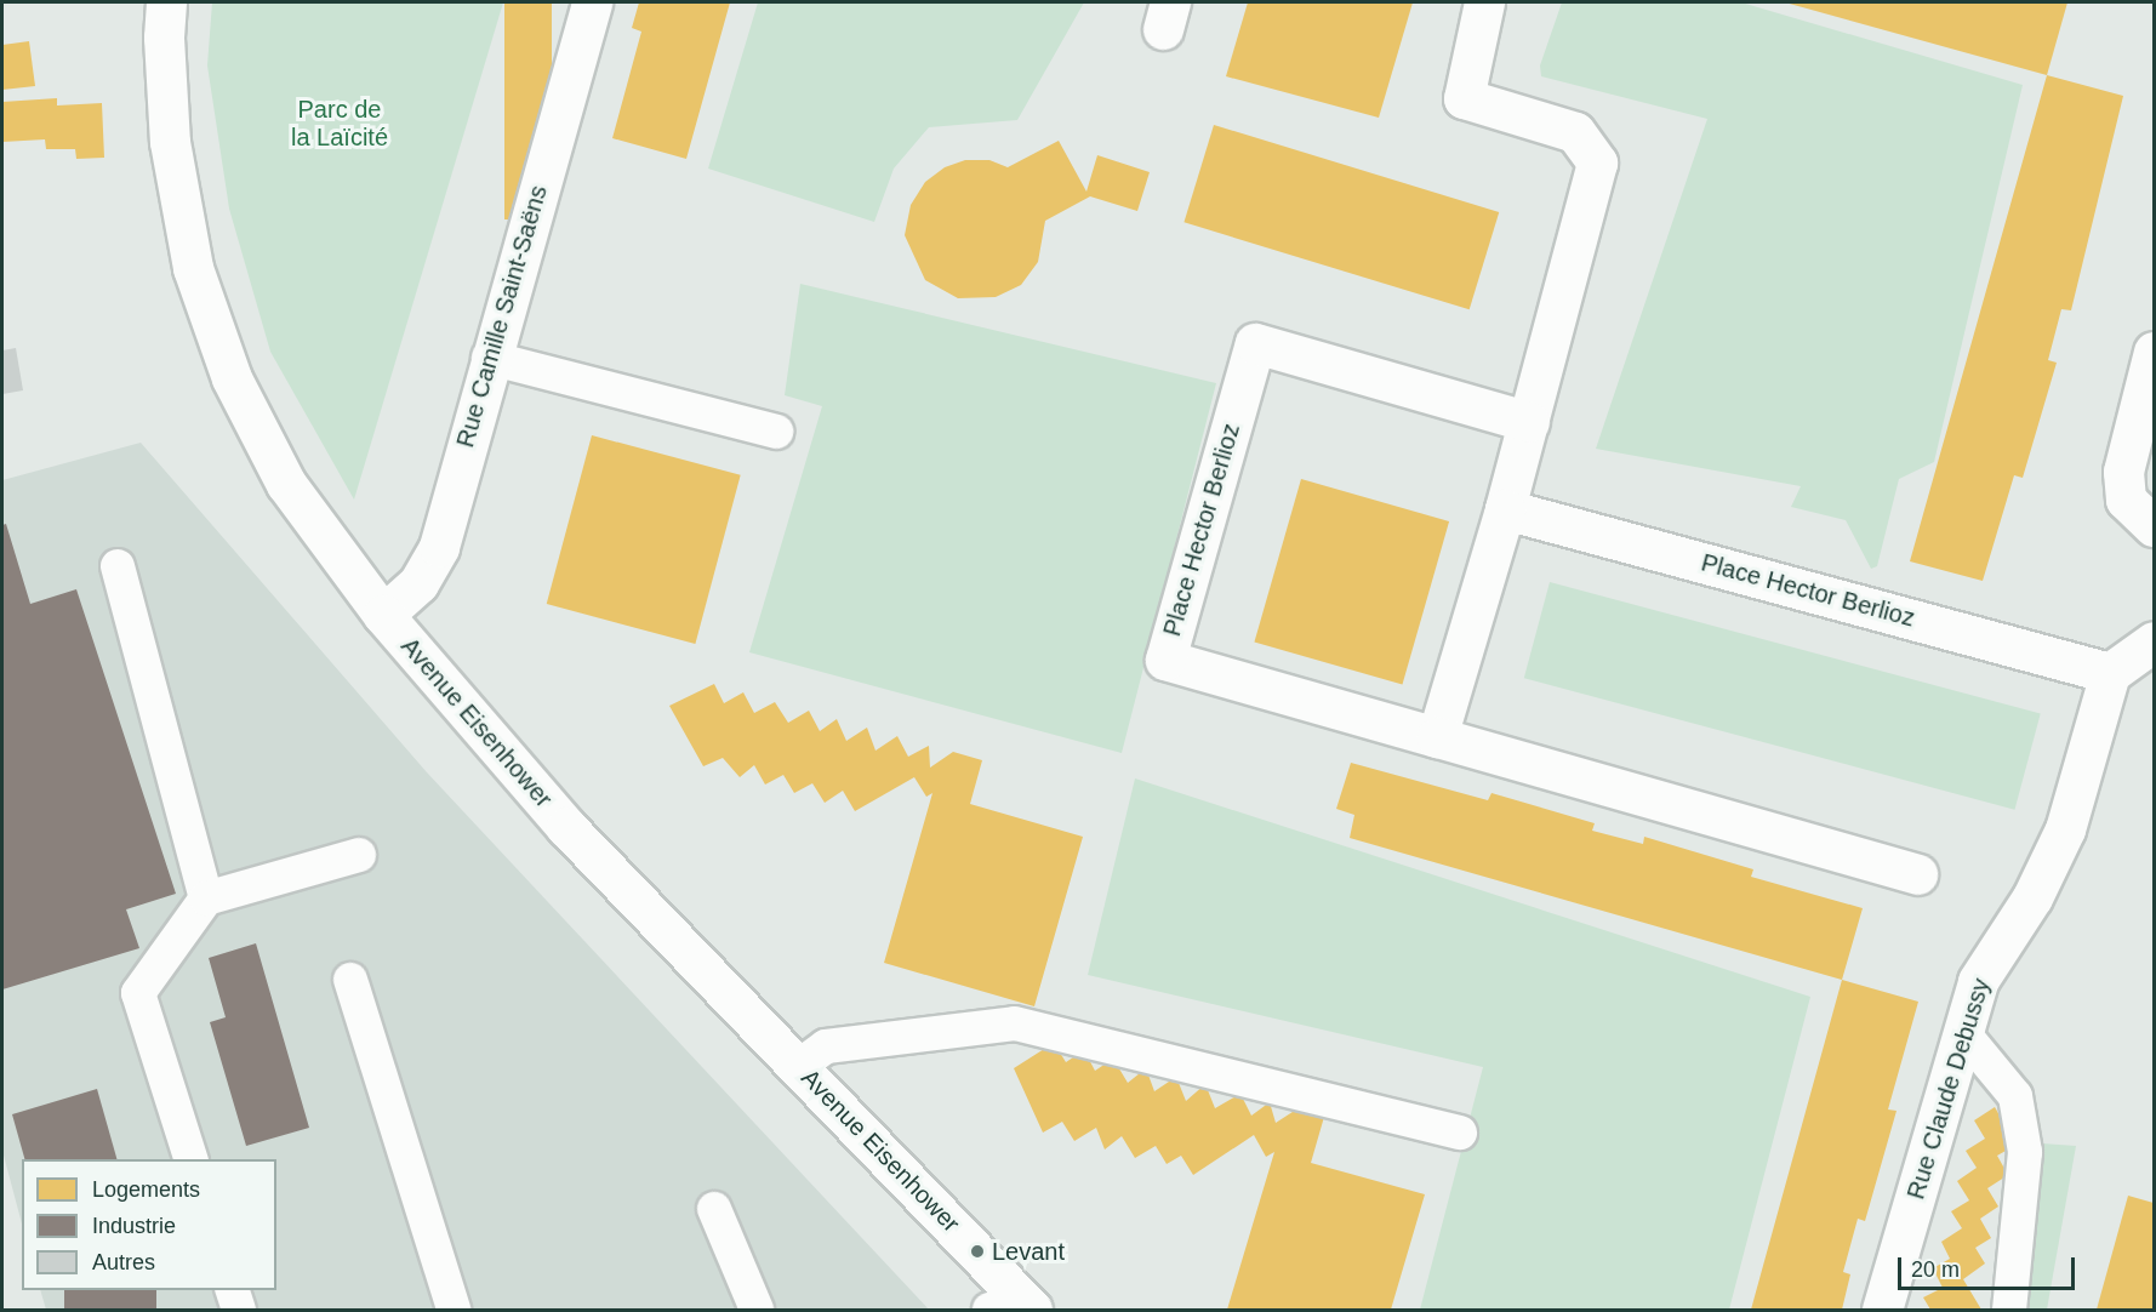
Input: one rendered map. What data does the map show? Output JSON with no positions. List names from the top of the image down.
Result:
{
  "streets": {
    "street": [
      "Rue Camille Saint-Saëns",
      "Place Hector Berlioz",
      "Avenue Eisenhower",
      "Rue Claude Debussy"
    ]
  },
  "crossings": [
    ["Rue Camille Saint-Saëns", "Avenue Eisenhower"],
    ["Place Hector Berlioz", "Rue Claude Debussy"]
  ],
  "parks": ["Parc de la Laïcité"],
  "places": ["Levant"],
  "legend": ["Logements", "Industrie", "Autres"],
  "scale_bar": "20 m"
}
